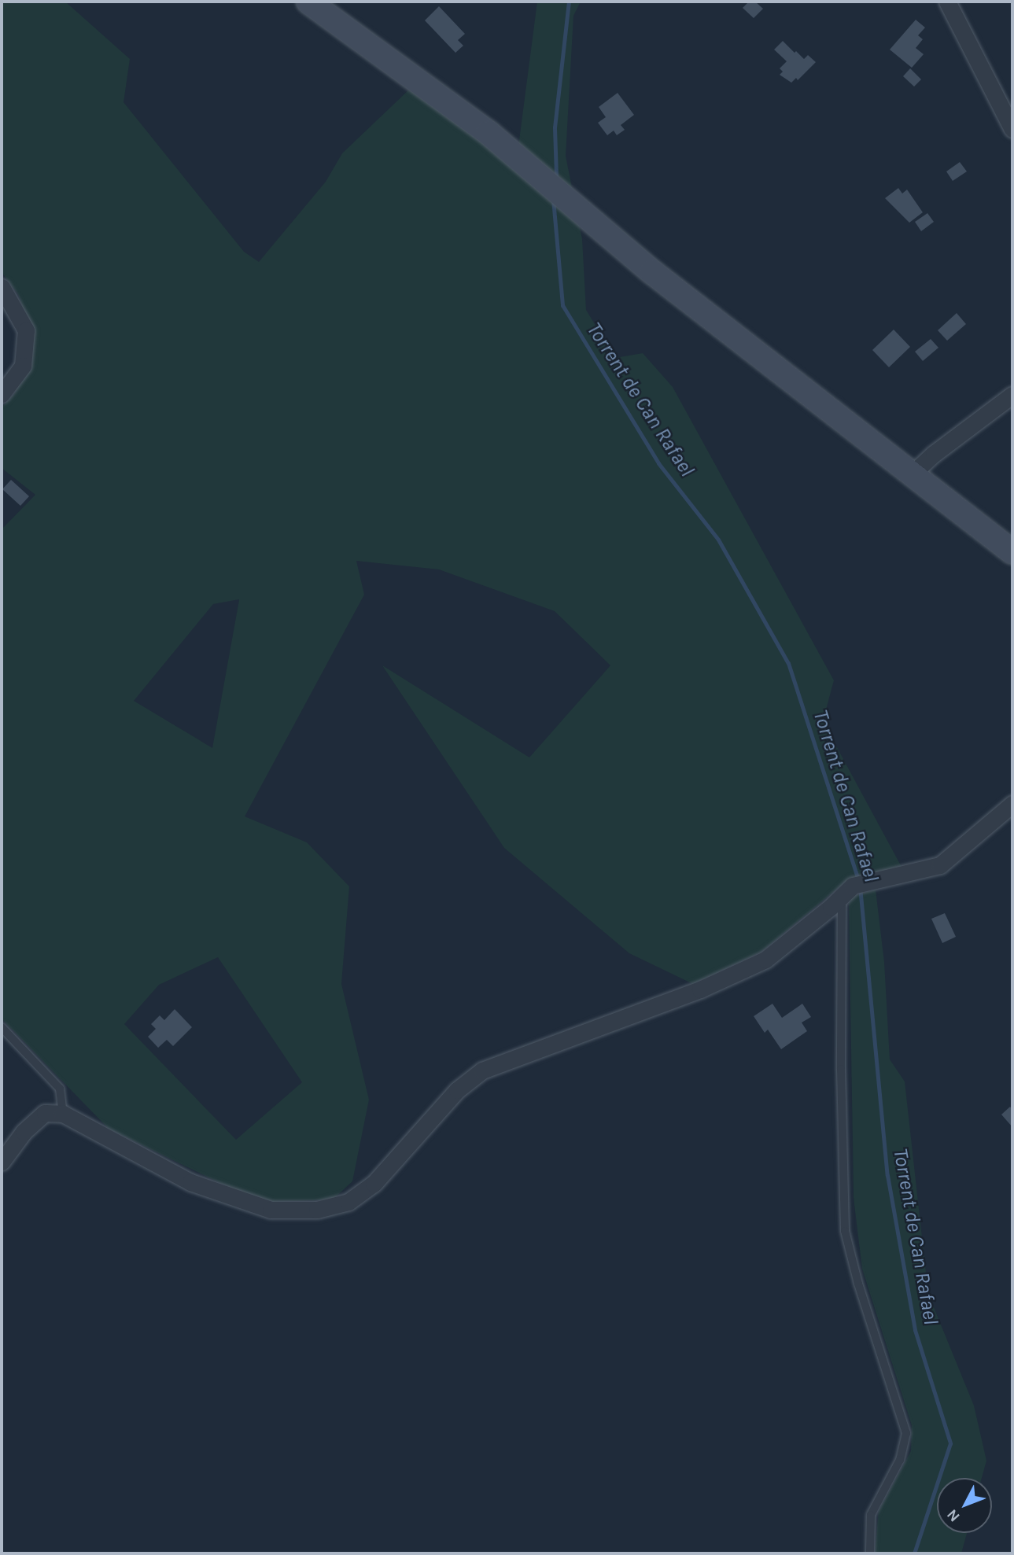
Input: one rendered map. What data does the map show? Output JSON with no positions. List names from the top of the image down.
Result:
{
  "water": ["Torrent de Can Rafael"],
  "north": "bottom left"
}
